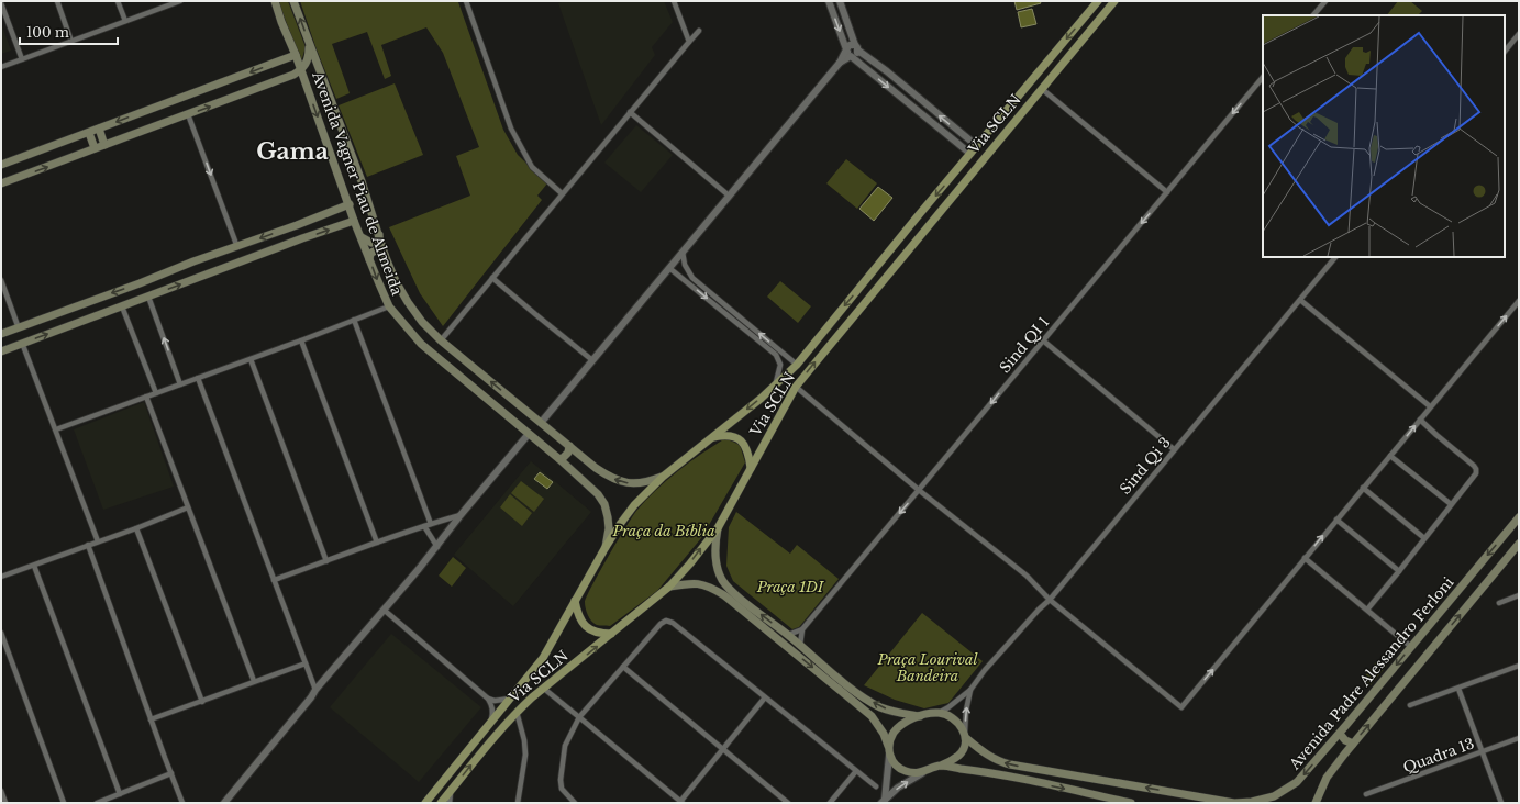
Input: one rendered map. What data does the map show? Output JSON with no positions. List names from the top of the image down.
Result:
{
  "streets": {
    "main road": ["Via SCLN", "Avenida Vagner Piau de Almeida", "Avenida Padre Alessandro Ferloni"],
    "street": ["Sind QI 1", "Sind Qi 3", "Quadra 13"]
  },
  "crossings": [
    ["Via SCLN", "Avenida Vagner Piau de Almeida"],
    ["Sind Qi 3", "Avenida Padre Alessandro Ferloni"]
  ],
  "one_way": ["Sind QI 1", "Avenida Padre Alessandro Ferloni"],
  "districts": ["Gama"],
  "parks": ["Praça da Bíblia", "Praça 1DI", "Praça Lourival Bandeira"],
  "scale_bar": "100 m"
}
